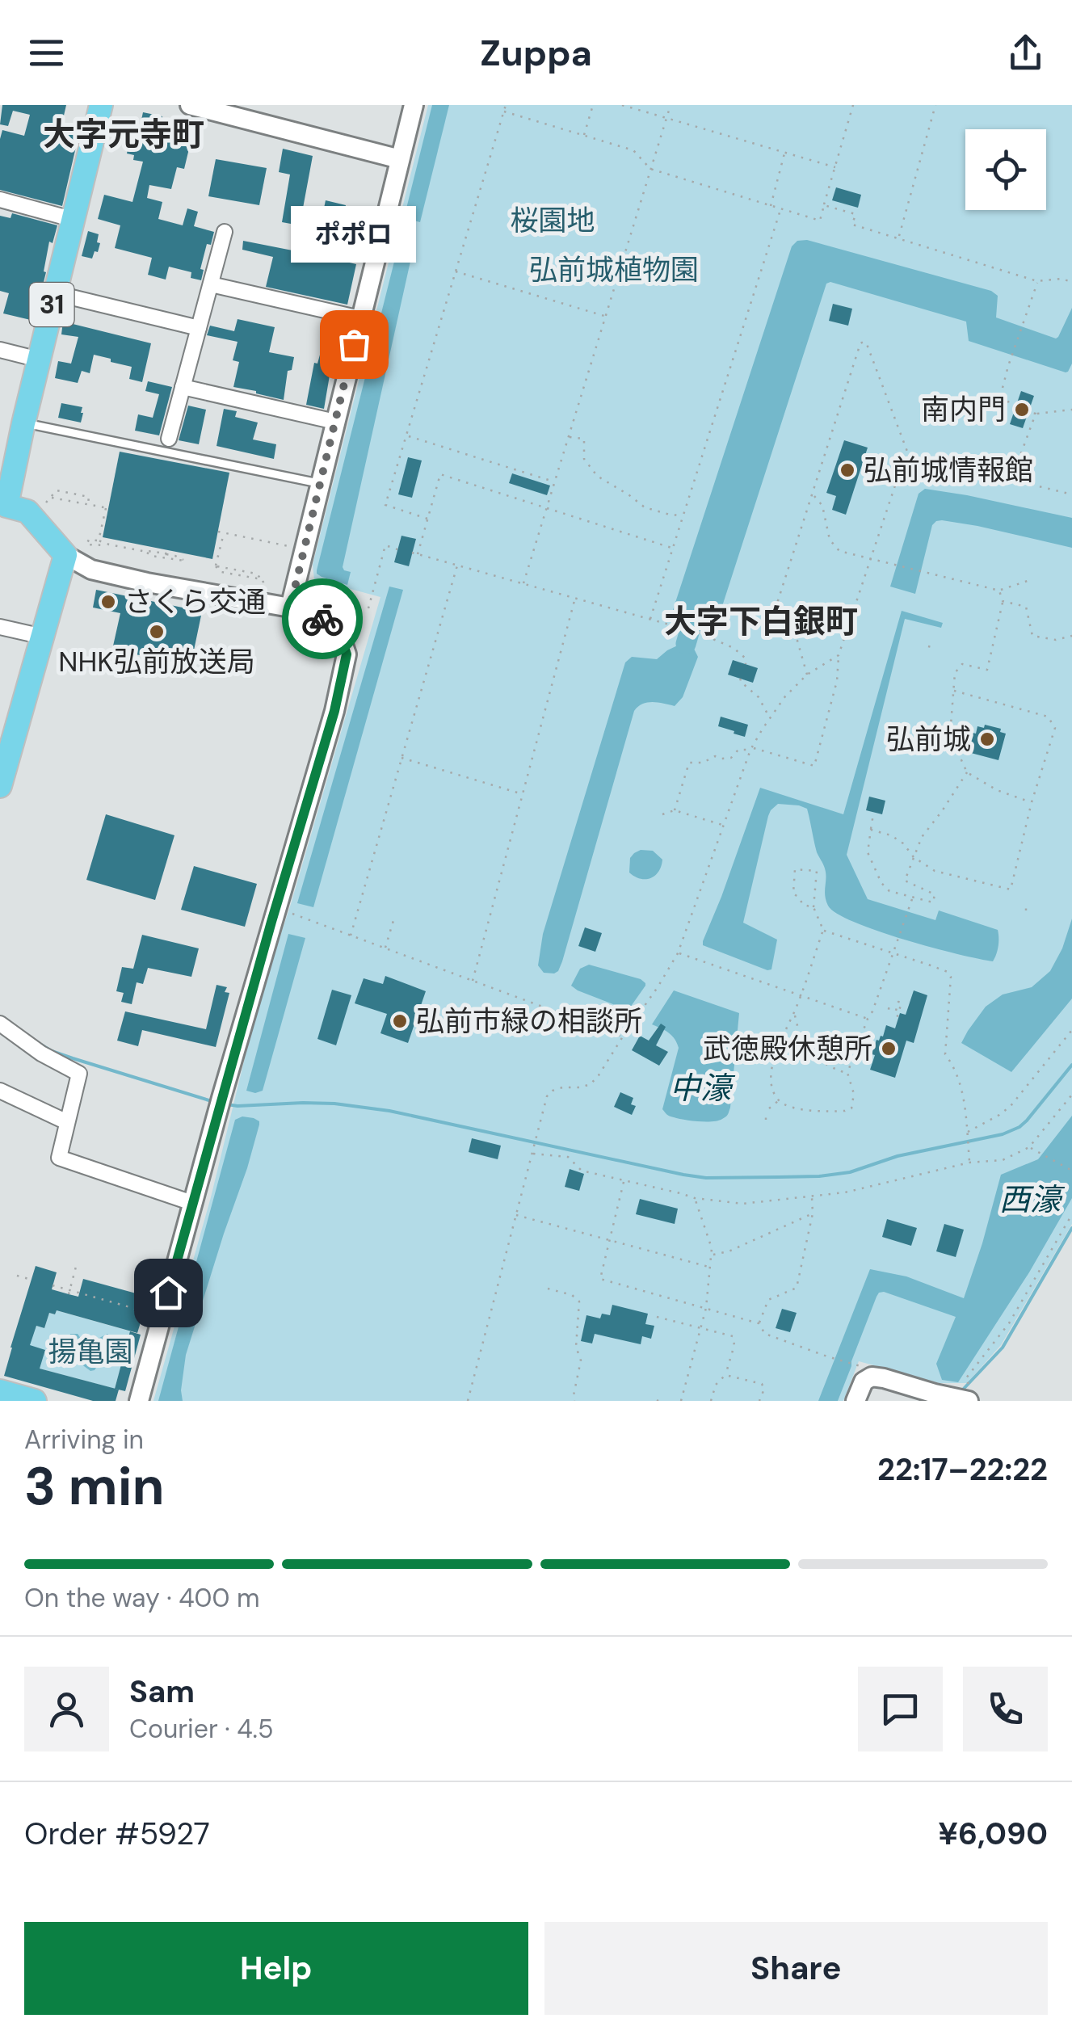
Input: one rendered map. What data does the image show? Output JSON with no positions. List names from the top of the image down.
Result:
{
  "streets": {
    "main road": ["31"]
  },
  "districts": ["大字元寺町", "大字下白銀町"],
  "water": ["中濠", "西濠"],
  "parks": ["桜園地", "弘前城植物園", "揚亀園"],
  "places": [
    "ポポロ",
    "南内門",
    "弘前城情報館",
    "さくら交通",
    "NHK弘前放送局",
    "弘前城",
    "弘前市緑の相談所",
    "武徳殿休憩所"
  ],
  "page": {
    "header": "Zuppa",
    "bubble": "ポポロ",
    "heading": ["3 min", "Arriving in", "22:17–22:22"],
    "panel": [
      "Sam",
      "Courier · 4.5",
      "Order #5927",
      "¥6,090"
    ],
    "bar": "On the way · 400 m",
    "buttons": ["Help", "Share"]
  }
}
